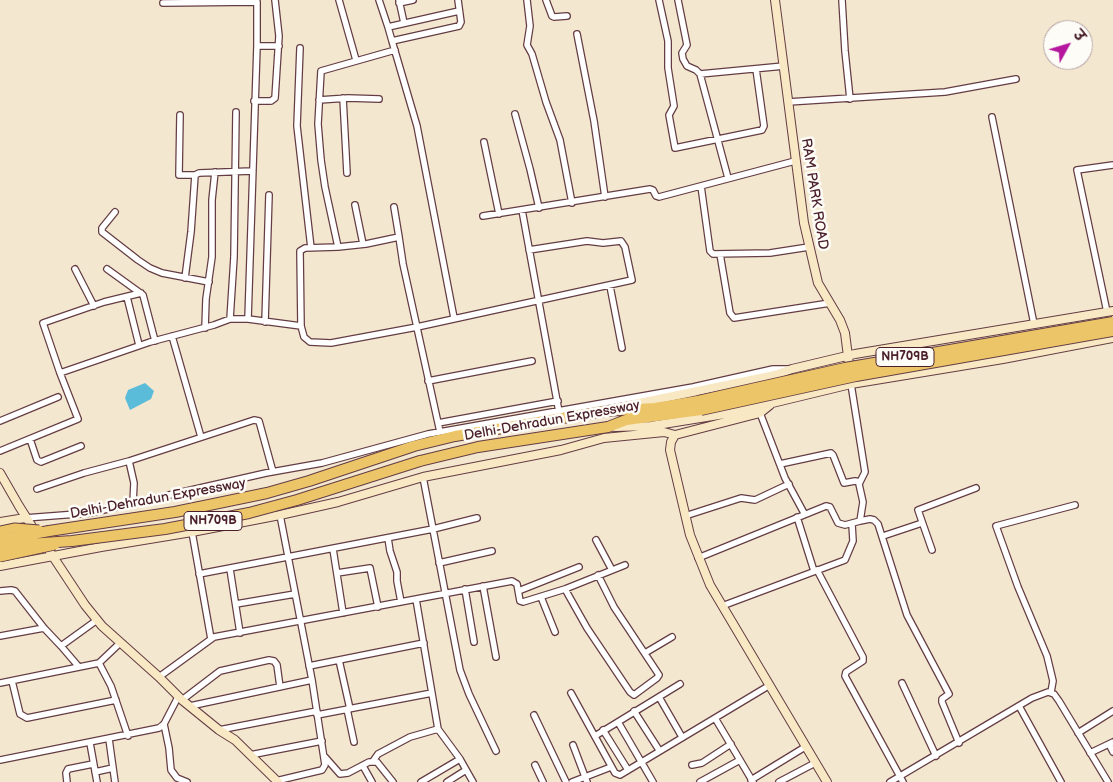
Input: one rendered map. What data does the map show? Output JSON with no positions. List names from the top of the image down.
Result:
{
  "streets": {
    "highway": ["NH709B", "Delhi-Dehradun Expressway"],
    "street": ["RAM PARK ROAD"]
  },
  "north": "top right"
}
